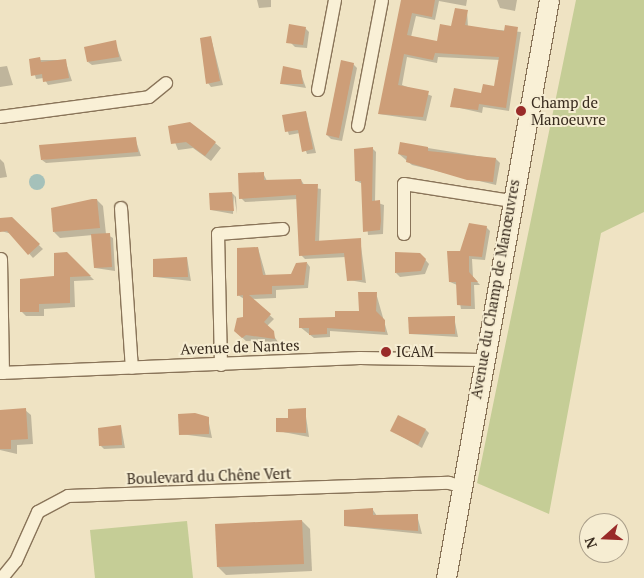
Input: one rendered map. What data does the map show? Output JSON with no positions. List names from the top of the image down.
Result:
{
  "streets": {
    "street": ["Avenue du Champ de Manœuvres", "Avenue de Nantes", "Boulevard du Chêne Vert"]
  },
  "crossings": [
    ["Avenue du Champ de Manœuvres", "Avenue de Nantes"],
    ["Avenue du Champ de Manœuvres", "Boulevard du Chêne Vert"]
  ],
  "places": ["Champ de Manoeuvre", "ICAM"],
  "north": "left"
}
